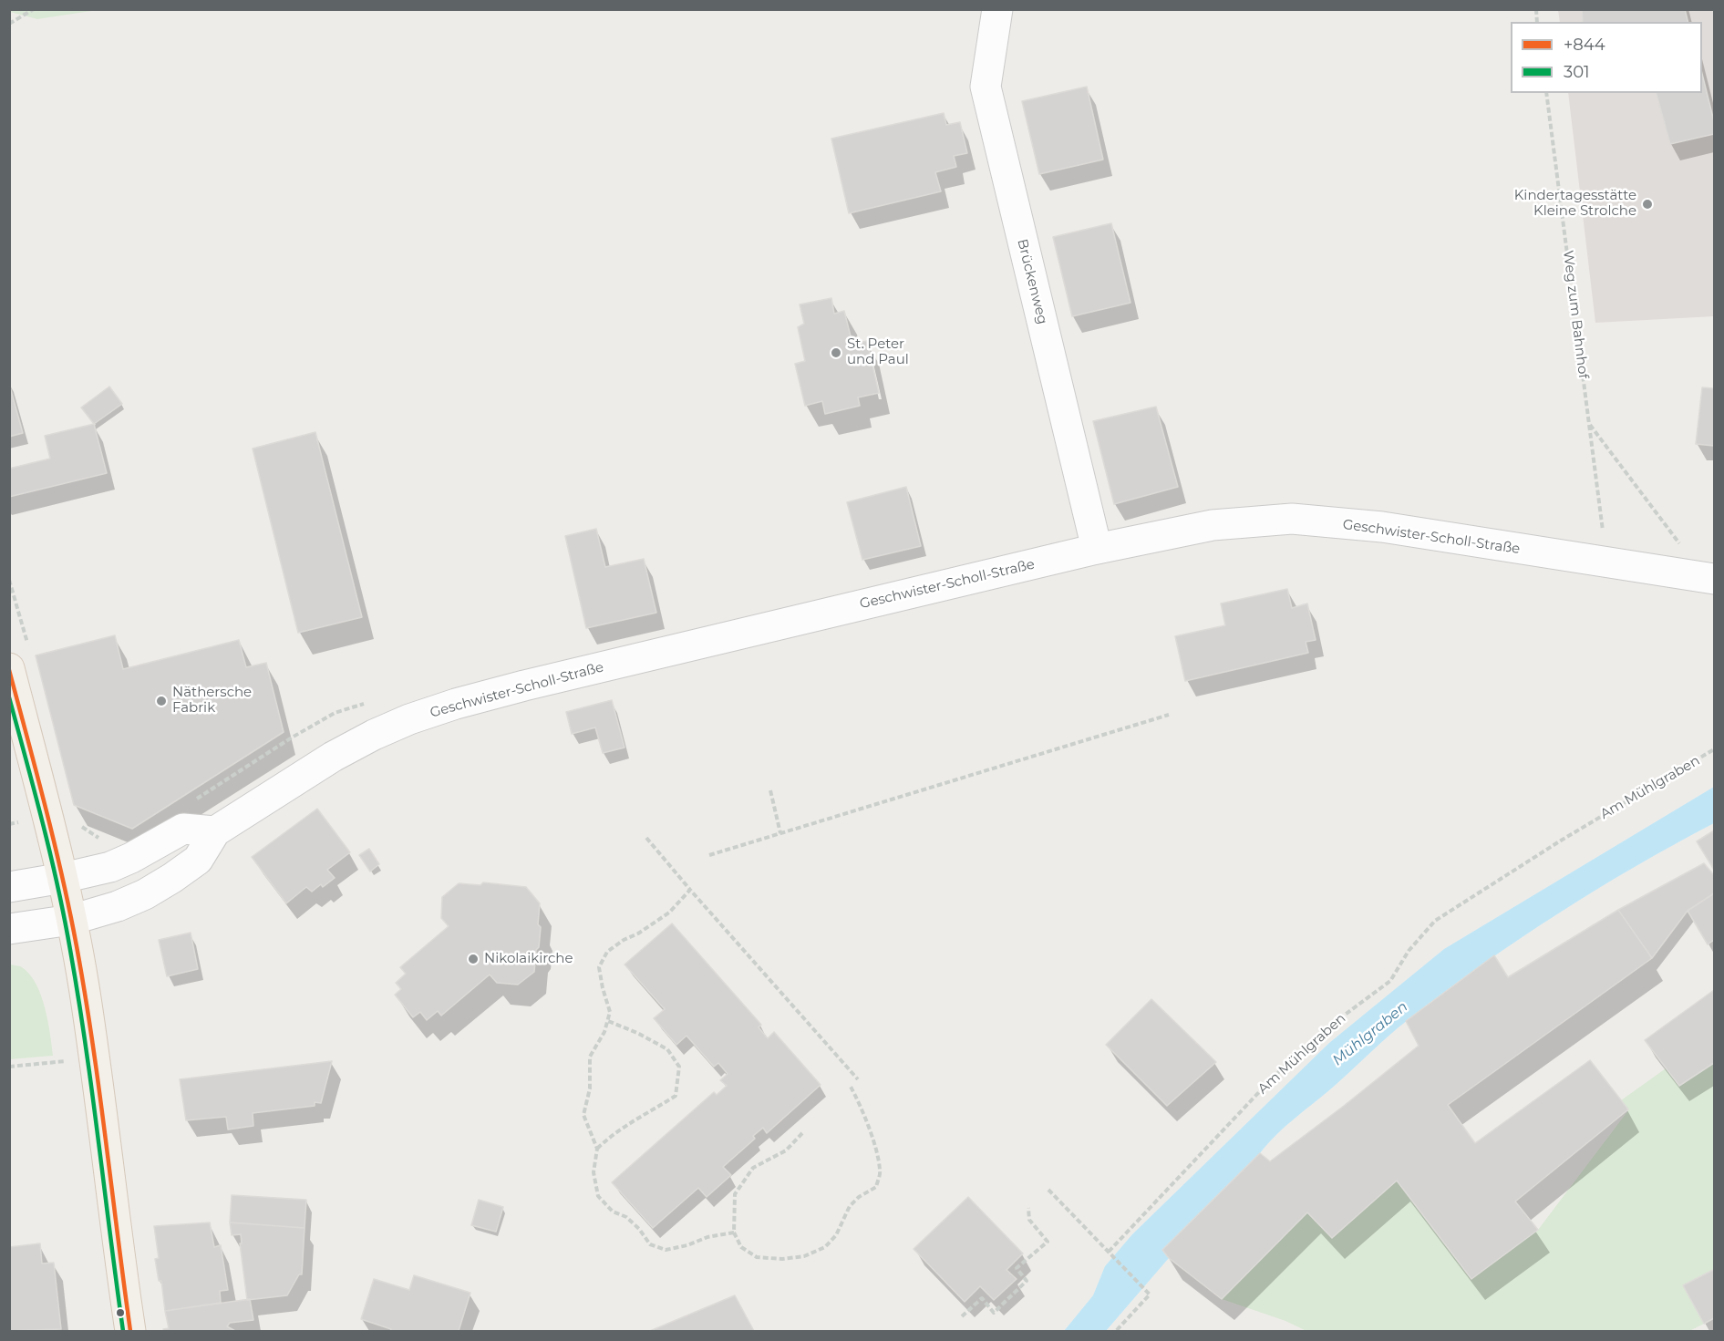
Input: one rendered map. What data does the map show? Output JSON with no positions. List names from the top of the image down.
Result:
{
  "streets": {
    "street": ["Brückenweg", "Geschwister-Scholl-Straße"],
    "path": ["Weg zum Bahnhof", "Am Mühlgraben"]
  },
  "crossings": [
    ["Brückenweg", "Geschwister-Scholl-Straße"]
  ],
  "water": ["Mühlgraben"],
  "places": [
    "Kindertagesstätte Kleine Strolche",
    "St. Peter und Paul",
    "Näthersche Fabrik",
    "Nikolaikirche"
  ],
  "lines": ["transit line +844", "transit line 301"],
  "legend": ["+844", "301"]
}
